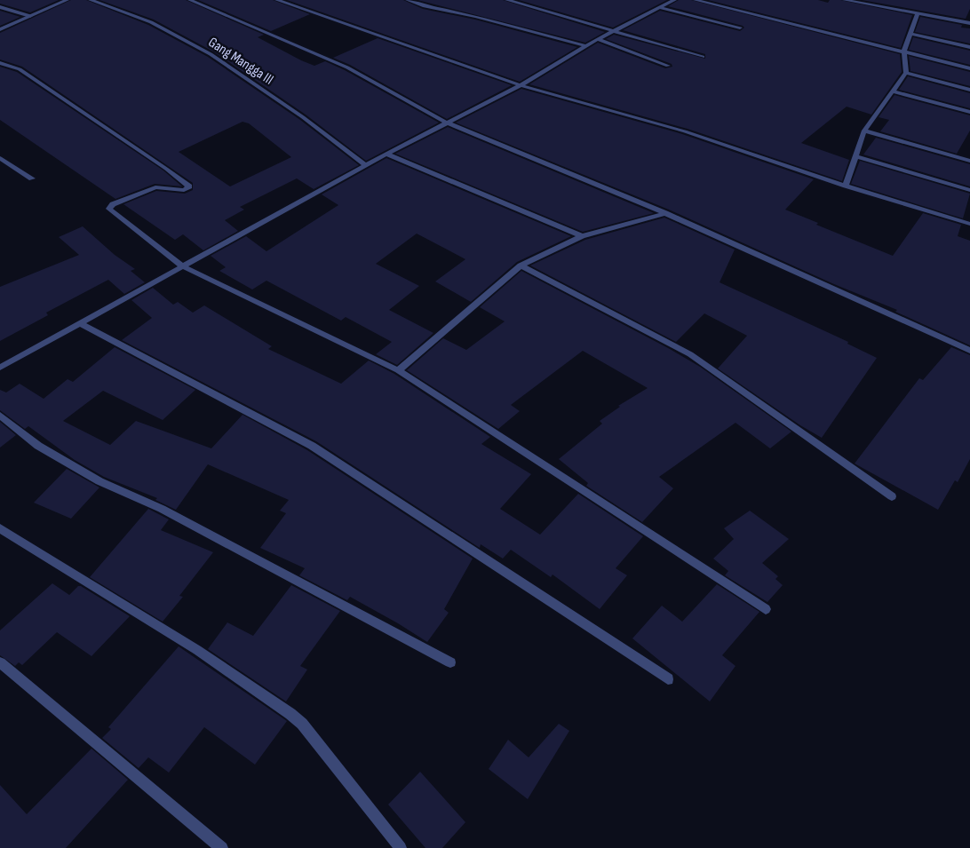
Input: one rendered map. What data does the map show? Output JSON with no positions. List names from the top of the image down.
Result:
{
  "streets": {
    "street": ["Gang Mangga III"]
  }
}
